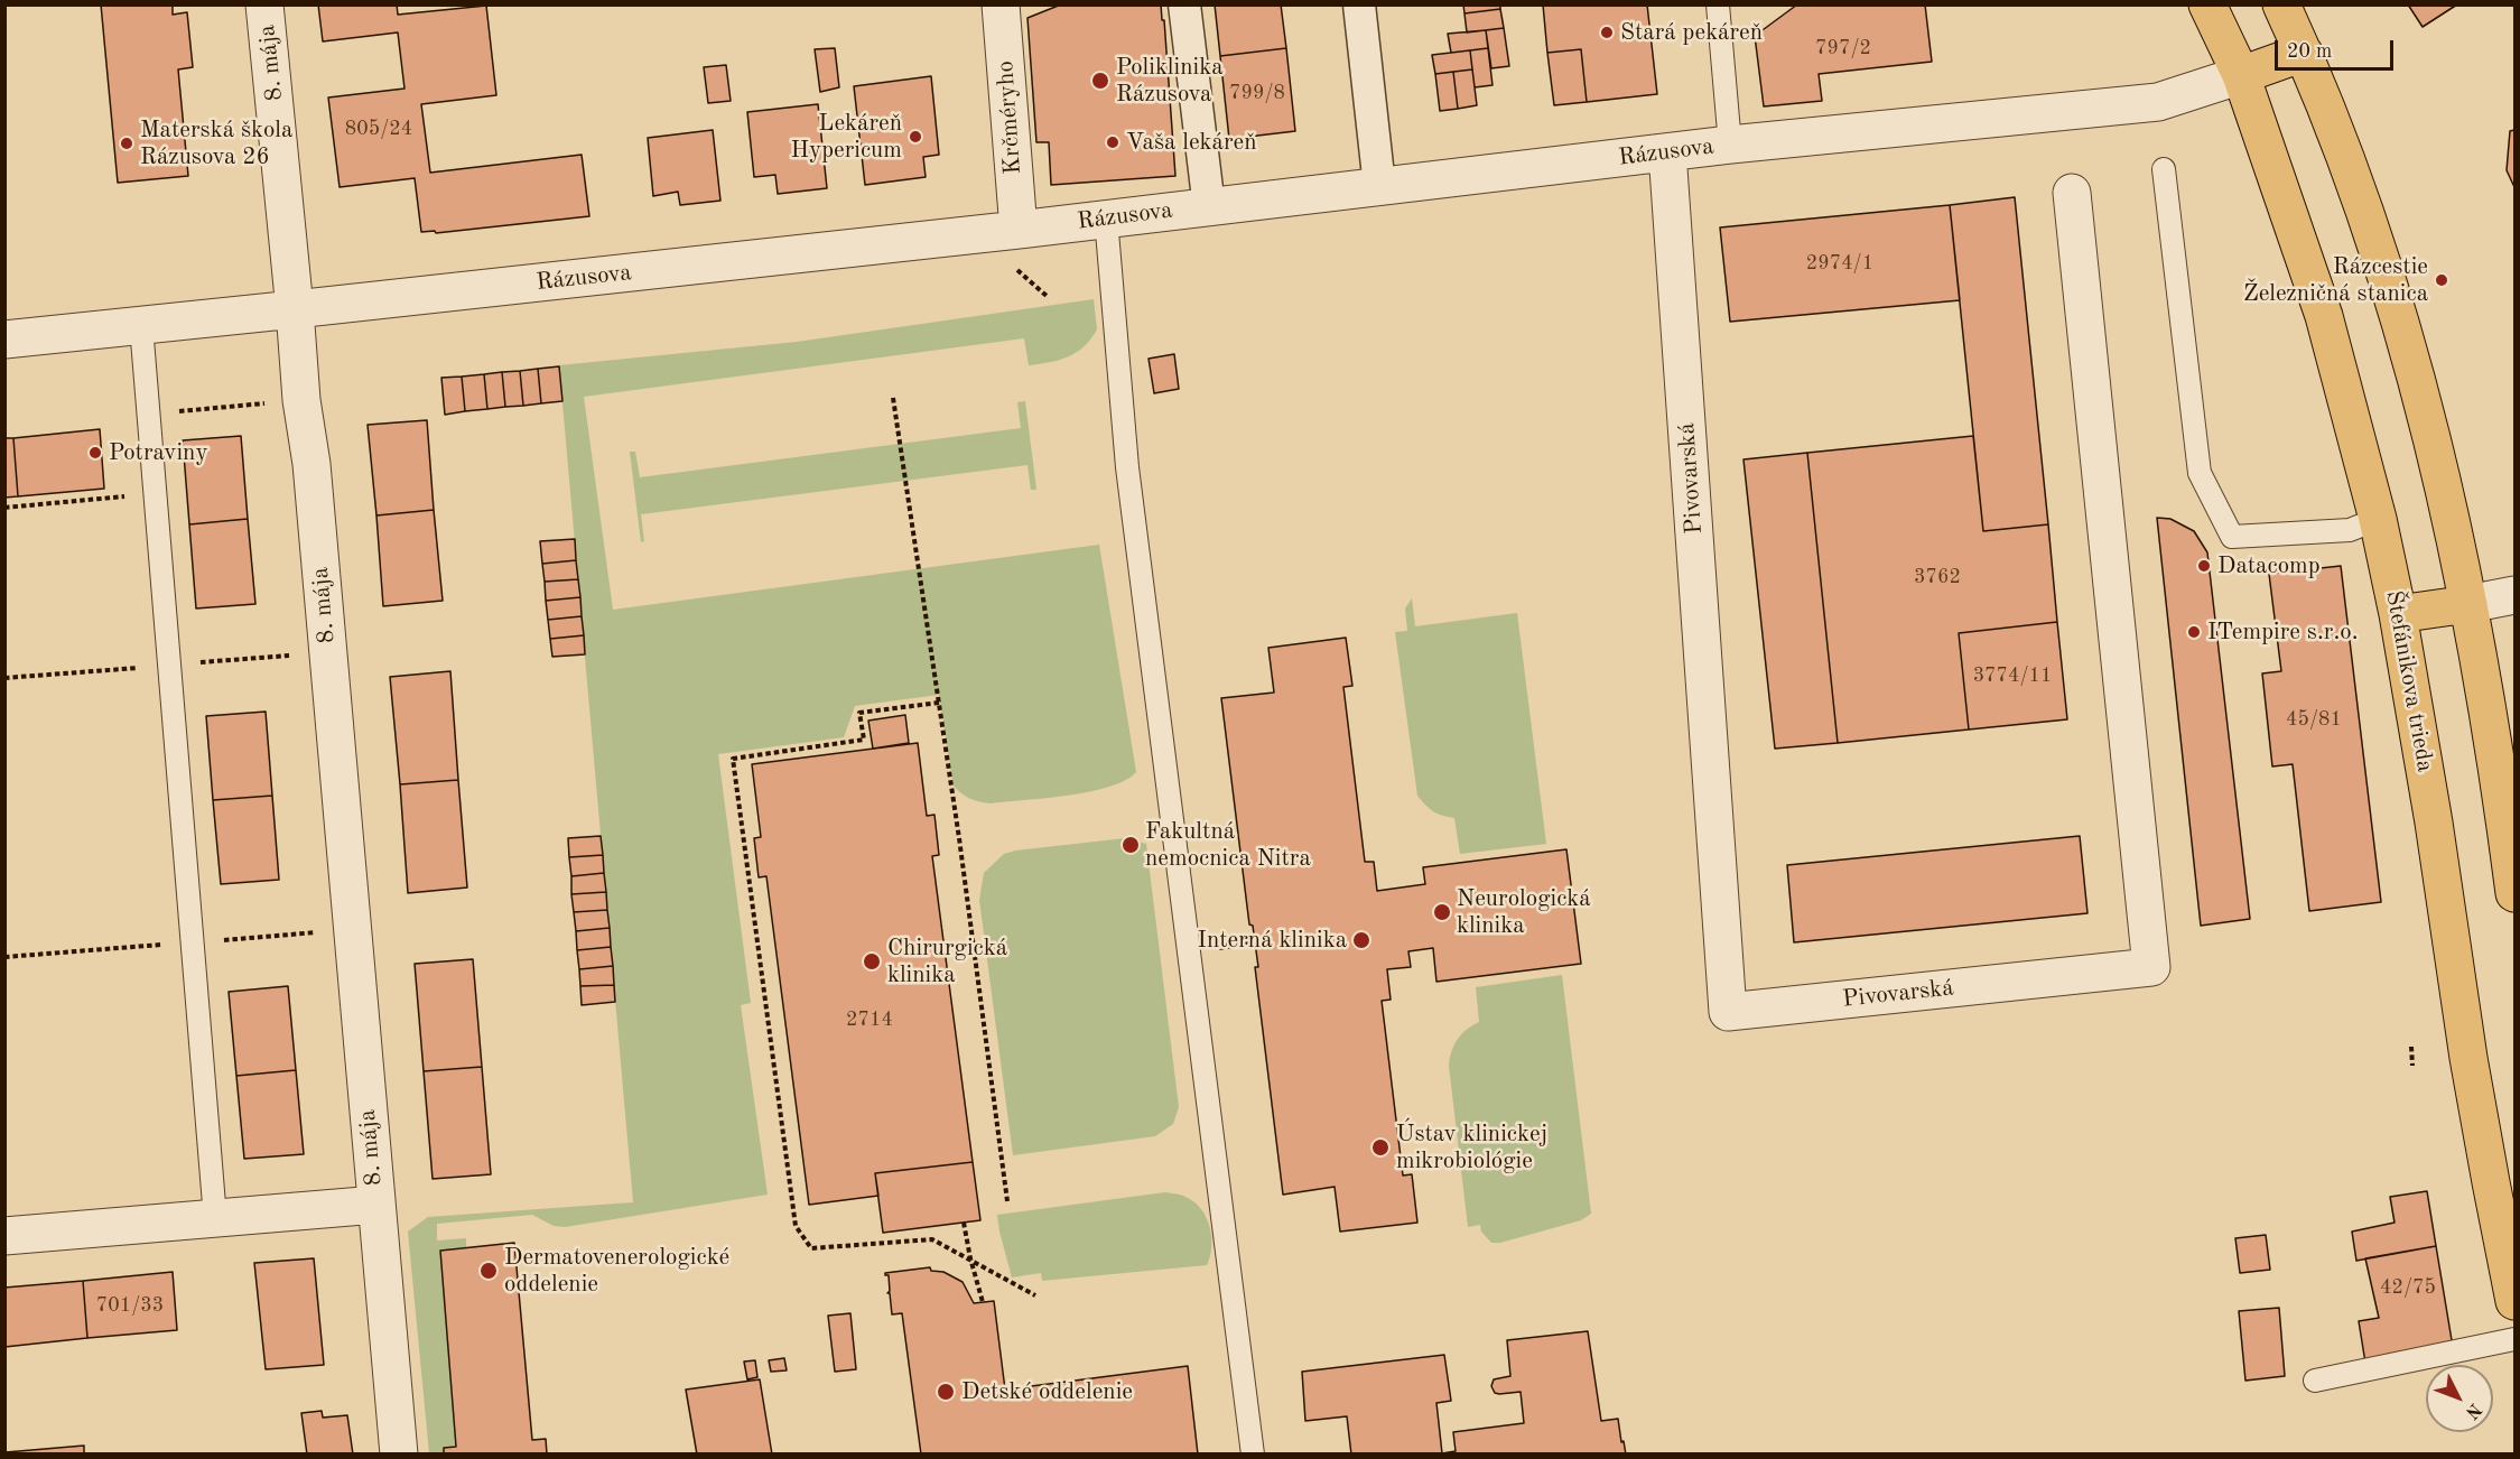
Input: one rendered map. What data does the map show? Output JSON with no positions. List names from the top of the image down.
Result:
{
  "streets": {
    "main road": ["Štefánikova trieda"],
    "street": [
      "8. mája",
      "Krčméryho",
      "Rázusova",
      "Pivovarská"
    ]
  },
  "crossings": [
    ["8. mája", "Rázusova"],
    ["Krčméryho", "Rázusova"],
    ["Rázusova", "Pivovarská"],
    ["Rázusova", "Štefánikova trieda"]
  ],
  "places": [
    "Stará pekáreň",
    "Poliklinika Rázusova",
    "Lekáreň Hypericum",
    "Vaša lekáreň",
    "Materská škola Rázusova 26",
    "Rázcestie Železničná stanica",
    "Potraviny",
    "Datacomp",
    "ITempire s.r.o.",
    "Fakultná nemocnica Nitra",
    "Neurologická klinika",
    "Interná klinika",
    "Chirurgická klinika",
    "Ústav klinickej mikrobiológie",
    "Dermatovenerologické oddelenie",
    "Detské oddelenie"
  ],
  "house_numbers": [
    "797/2",
    "799/8",
    "805/24",
    "2974/1",
    "3762",
    "3774/11",
    "45/81",
    "2714",
    "42/75",
    "701/33"
  ],
  "scale_bar": "20 m",
  "north": "bottom right"
}
